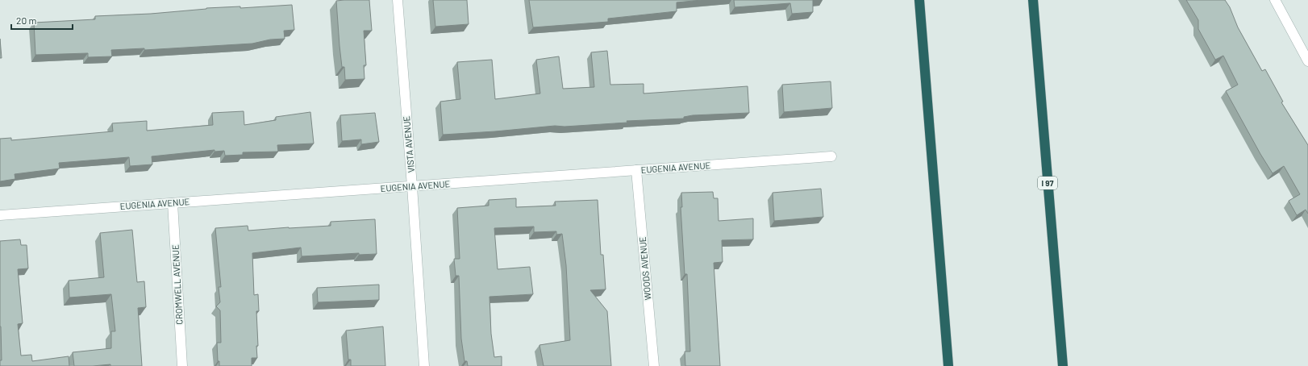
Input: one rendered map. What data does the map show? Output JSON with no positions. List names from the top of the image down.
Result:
{
  "streets": {
    "highway": ["I 97"],
    "street": [
      "VISTA AVENUE",
      "EUGENIA AVENUE",
      "WOODS AVENUE",
      "CROMWELL AVENUE"
    ]
  },
  "crossings": [
    ["VISTA AVENUE", "EUGENIA AVENUE"],
    ["EUGENIA AVENUE", "WOODS AVENUE"],
    ["EUGENIA AVENUE", "CROMWELL AVENUE"]
  ],
  "scale_bar": "20 m"
}
